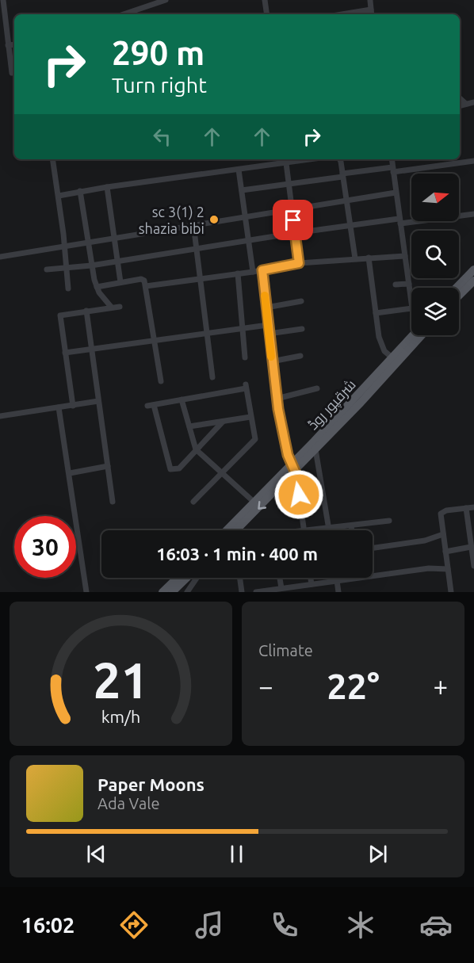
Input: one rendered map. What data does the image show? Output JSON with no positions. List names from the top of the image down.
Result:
{
  "streets": {
    "main road": ["شرقپور روڈ"]
  },
  "places": ["sc 3(1) 2 shazia bibi"],
  "north": "right",
  "page": {
    "turn": ["290 m", "Turn right"],
    "limit": "30",
    "trip": "16:03 · 1 min · 400 m",
    "tile": "Climate",
    "heat": ["−", "22°", "+"],
    "song": ["Paper Moons", "Ada Vale"],
    "tabs": "16:02",
    "gauge": ["21", "km/h"]
  }
}
